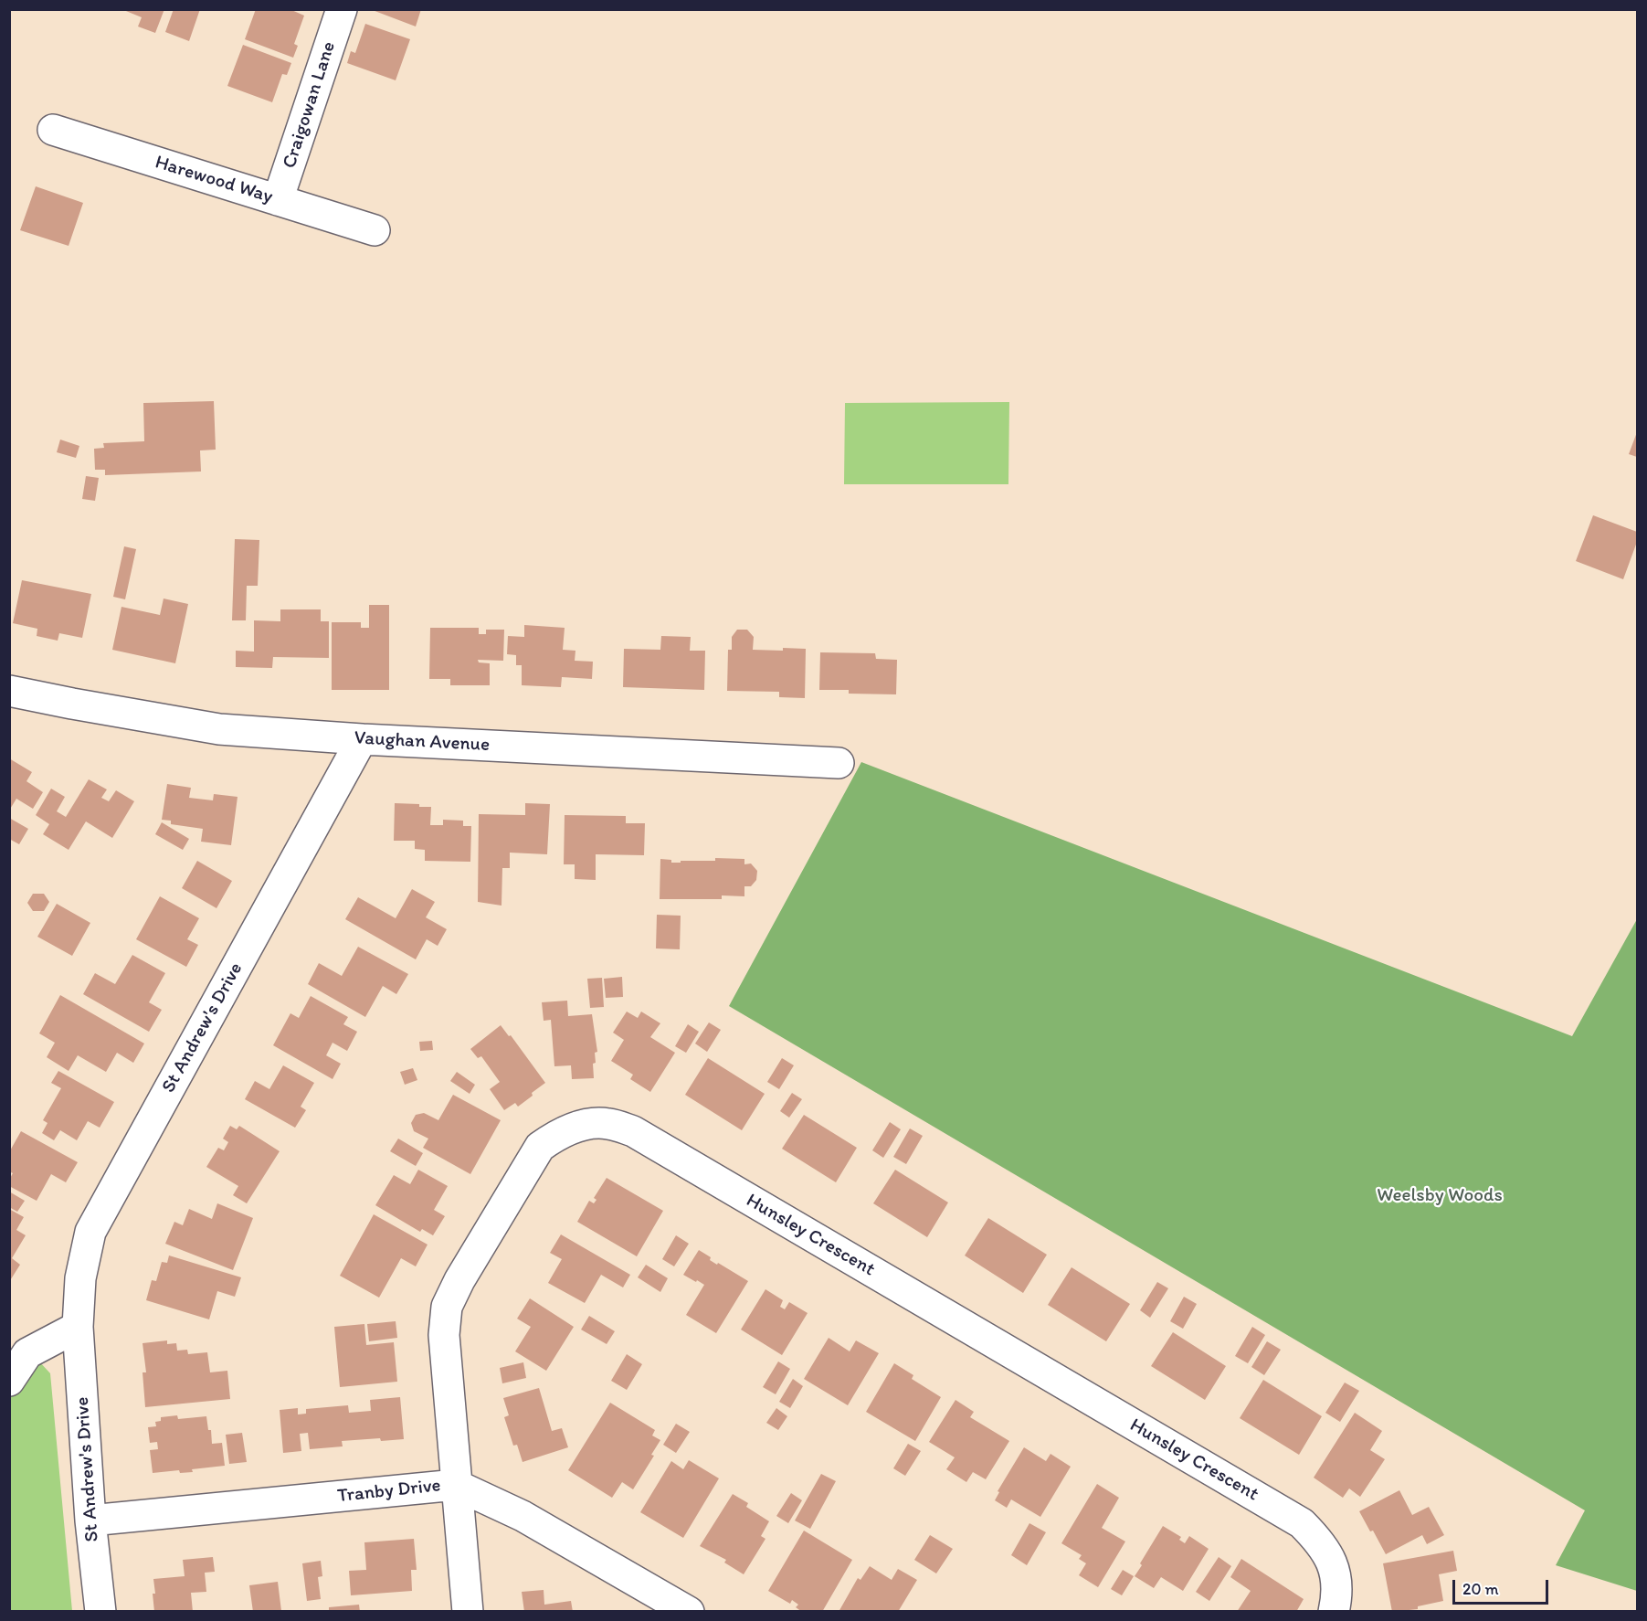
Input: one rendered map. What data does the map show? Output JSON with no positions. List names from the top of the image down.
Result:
{
  "streets": {
    "street": [
      "Craigowan Lane",
      "Harewood Way",
      "Vaughan Avenue",
      "St Andrew's Drive",
      "Hunsley Crescent",
      "Tranby Drive"
    ]
  },
  "crossings": [
    ["Craigowan Lane", "Harewood Way"],
    ["Vaughan Avenue", "St Andrew's Drive"],
    ["St Andrew's Drive", "Tranby Drive"],
    ["Hunsley Crescent", "Tranby Drive"]
  ],
  "parks": ["Weelsby Woods"],
  "scale_bar": "20 m"
}
